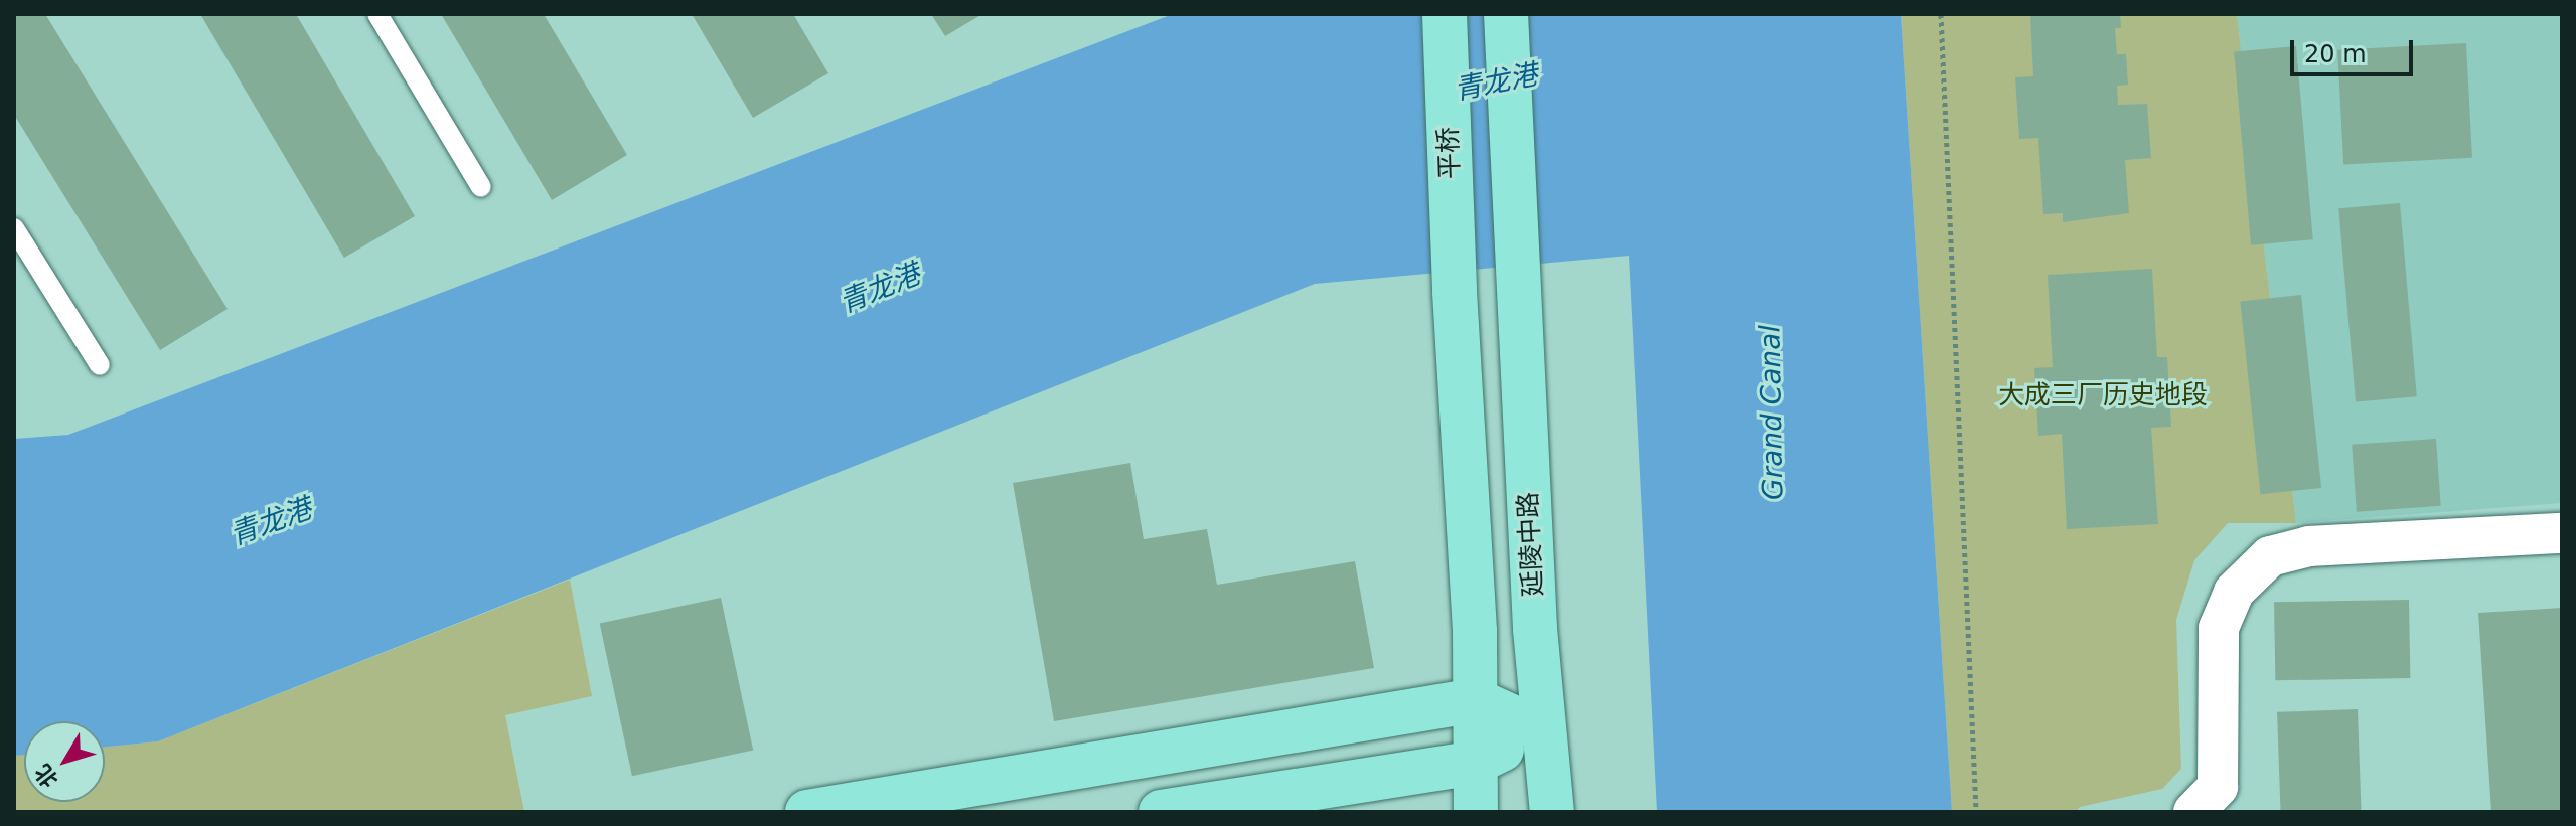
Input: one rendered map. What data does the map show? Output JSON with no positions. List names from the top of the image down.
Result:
{
  "streets": {
    "main road": ["平桥", "延陵中路"]
  },
  "water": ["青龙港", "Grand Canal"],
  "parks": ["大成三厂历史地段"],
  "scale_bar": "20 m",
  "north": "bottom left"
}
